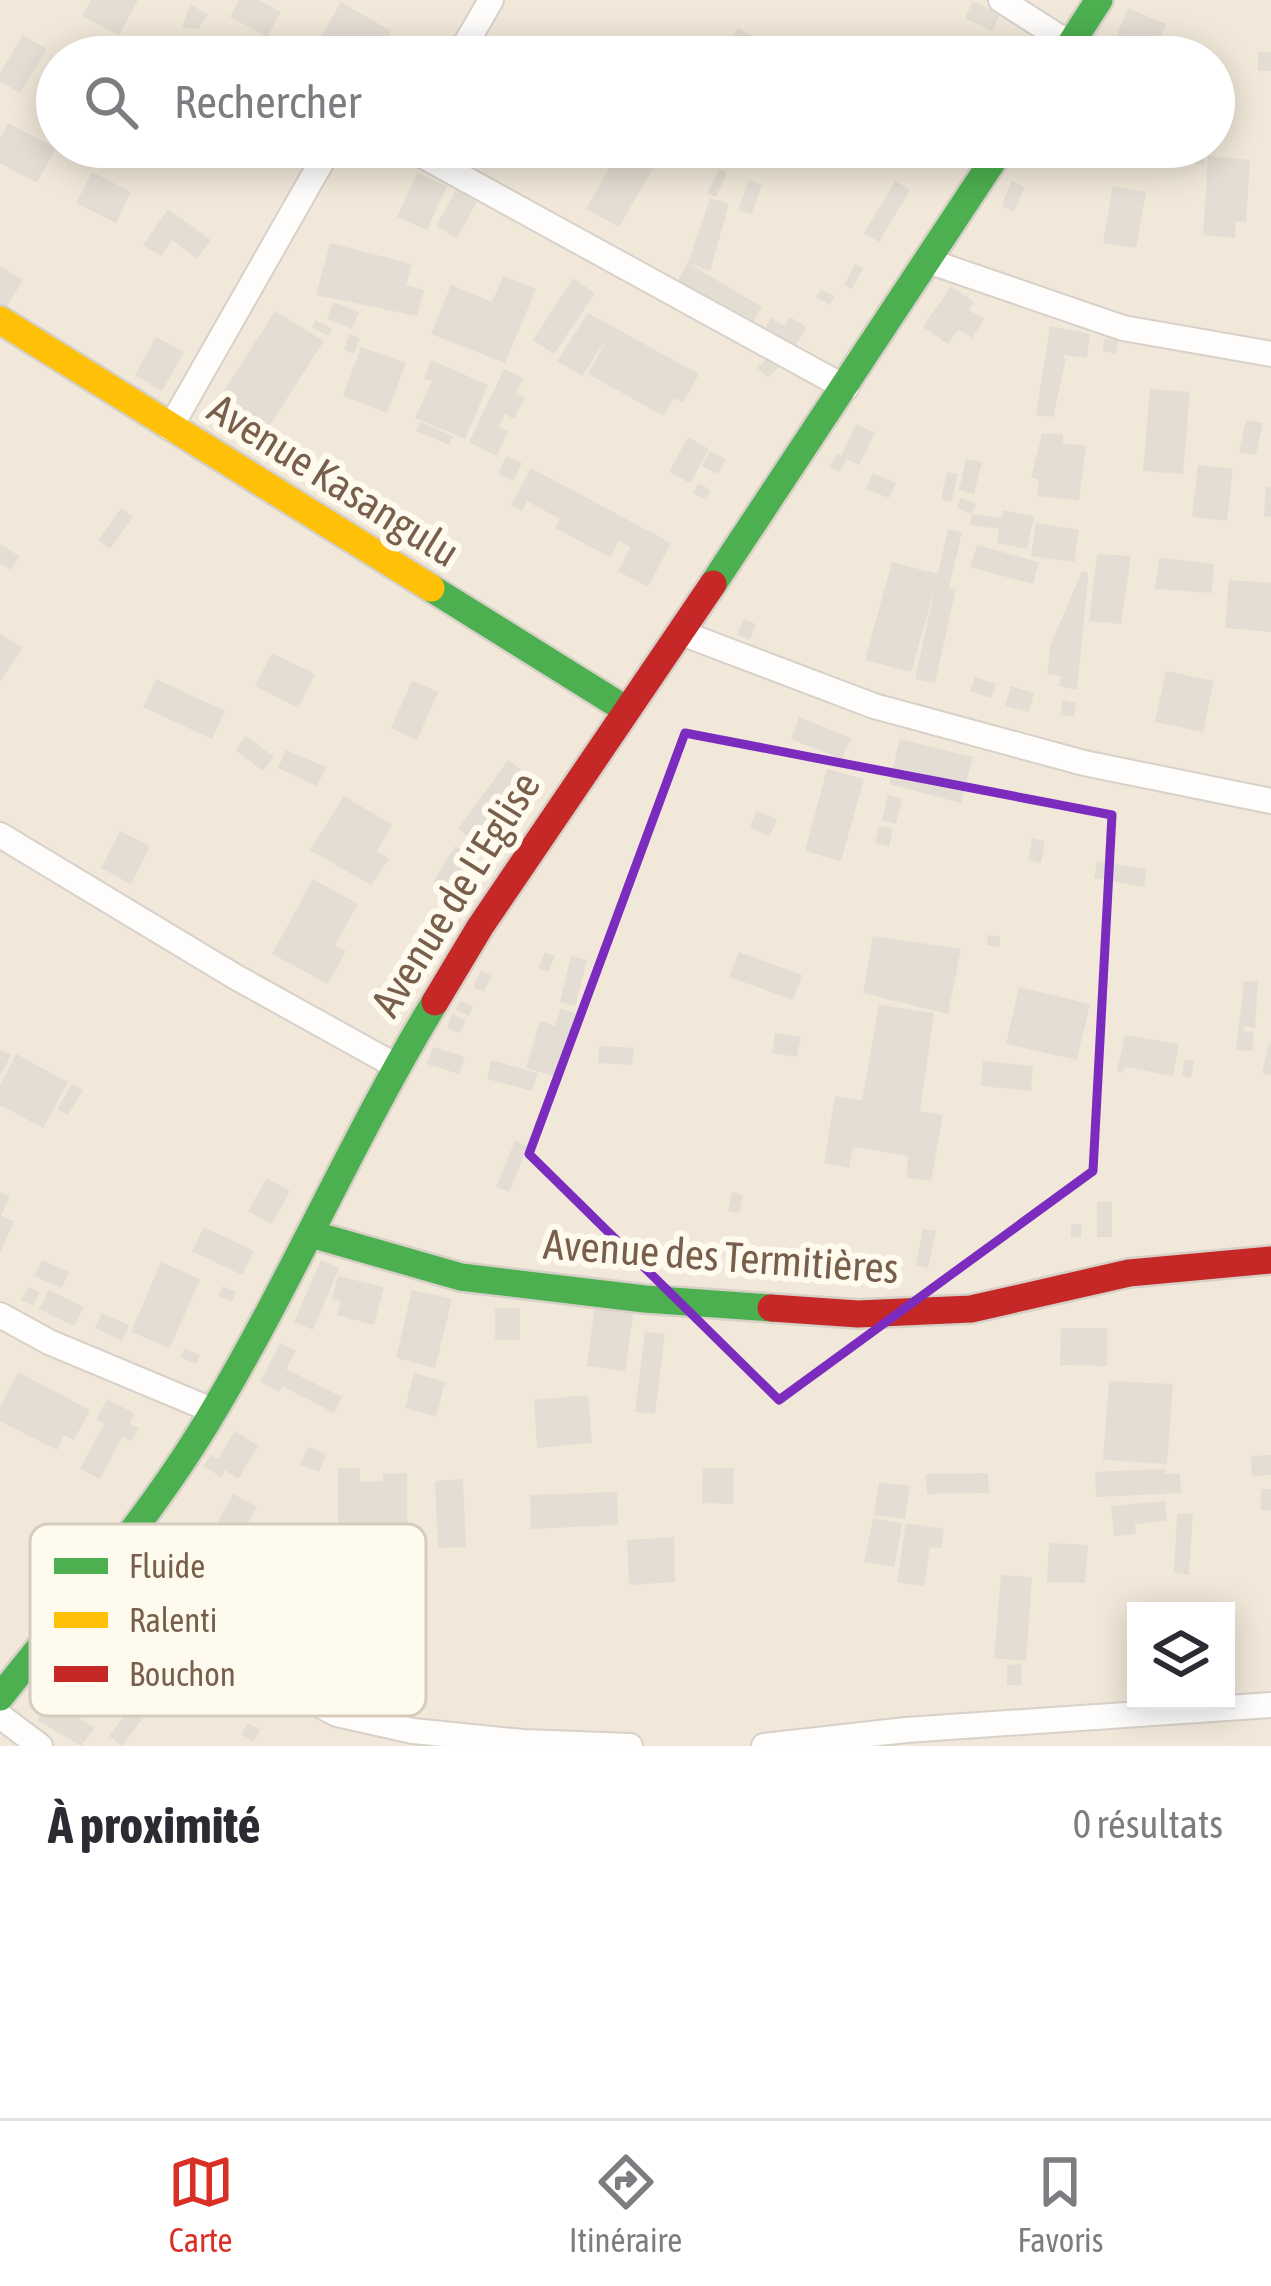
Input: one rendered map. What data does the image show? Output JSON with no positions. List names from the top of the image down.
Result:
{
  "streets": {
    "street": ["Avenue Kasangulu", "Avenue de L'Eglise", "Avenue des Termitières"]
  },
  "crossings": [
    ["Avenue Kasangulu", "Avenue de L'Eglise"],
    ["Avenue de L'Eglise", "Avenue des Termitières"]
  ],
  "legend": ["Fluide", "Ralenti", "Bouchon"],
  "page": {
    "search": "Rechercher",
    "heading": ["À proximité", "0 résultats"],
    "nav": ["Carte", "Itinéraire", "Favoris"]
  }
}
